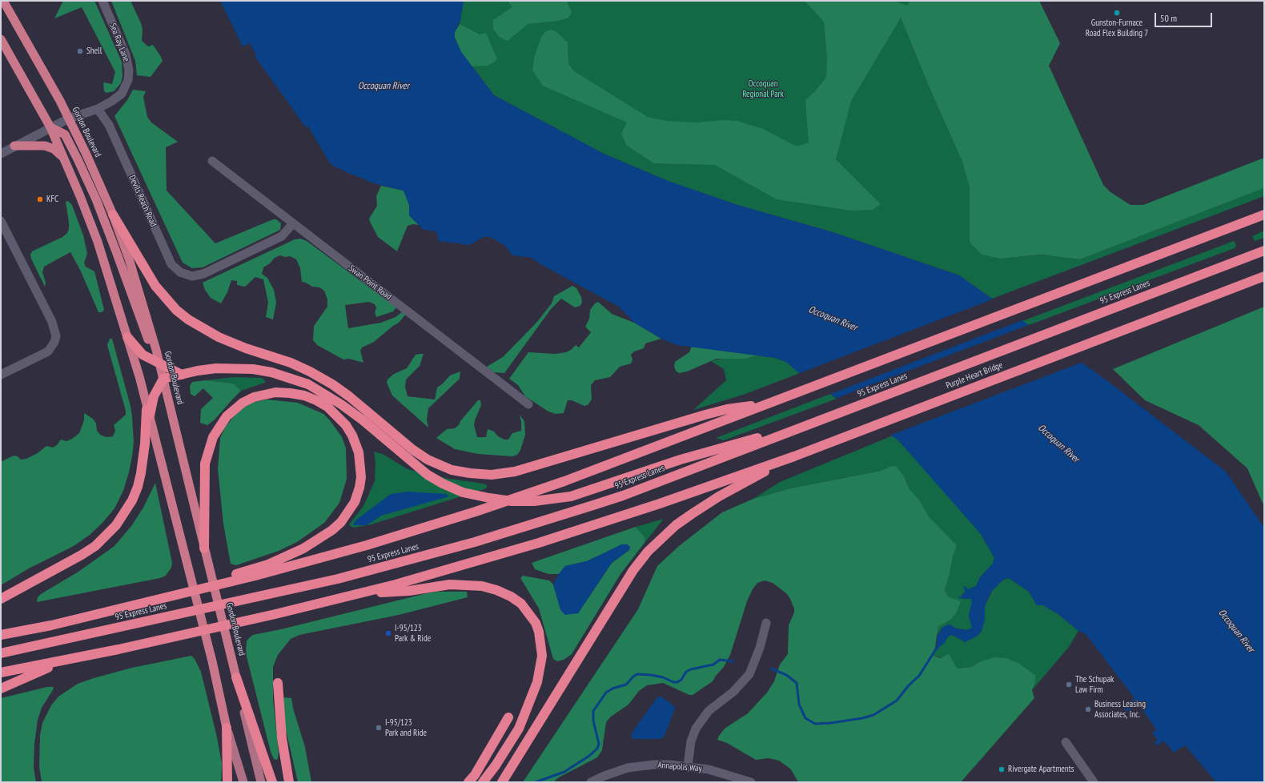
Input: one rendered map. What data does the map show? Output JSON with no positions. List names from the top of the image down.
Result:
{
  "streets": {
    "highway": ["Gordon Boulevard", "95 Express Lanes", "Purple Heart Bridge"],
    "street": [
      "Sea Ray Lane",
      "Devils Reach Road",
      "Swan Point Road",
      "Annapolis Way"
    ]
  },
  "crossings": [
    ["Sea Ray Lane", "Devils Reach Road"],
    ["Devils Reach Road", "Swan Point Road"]
  ],
  "water": ["Occoquan River"],
  "parks": ["Occoquan Regional Park"],
  "places": [
    "Gunston-Furnace Road Flex Building 7",
    "Shell",
    "KFC",
    "I-95/123 Park & Ride",
    "The Schupak Law Firm",
    "Business Leasing Associates, Inc.",
    "I-95/123 Park and Ride",
    "Rivergate Apartments"
  ],
  "scale_bar": "50 m"
}
